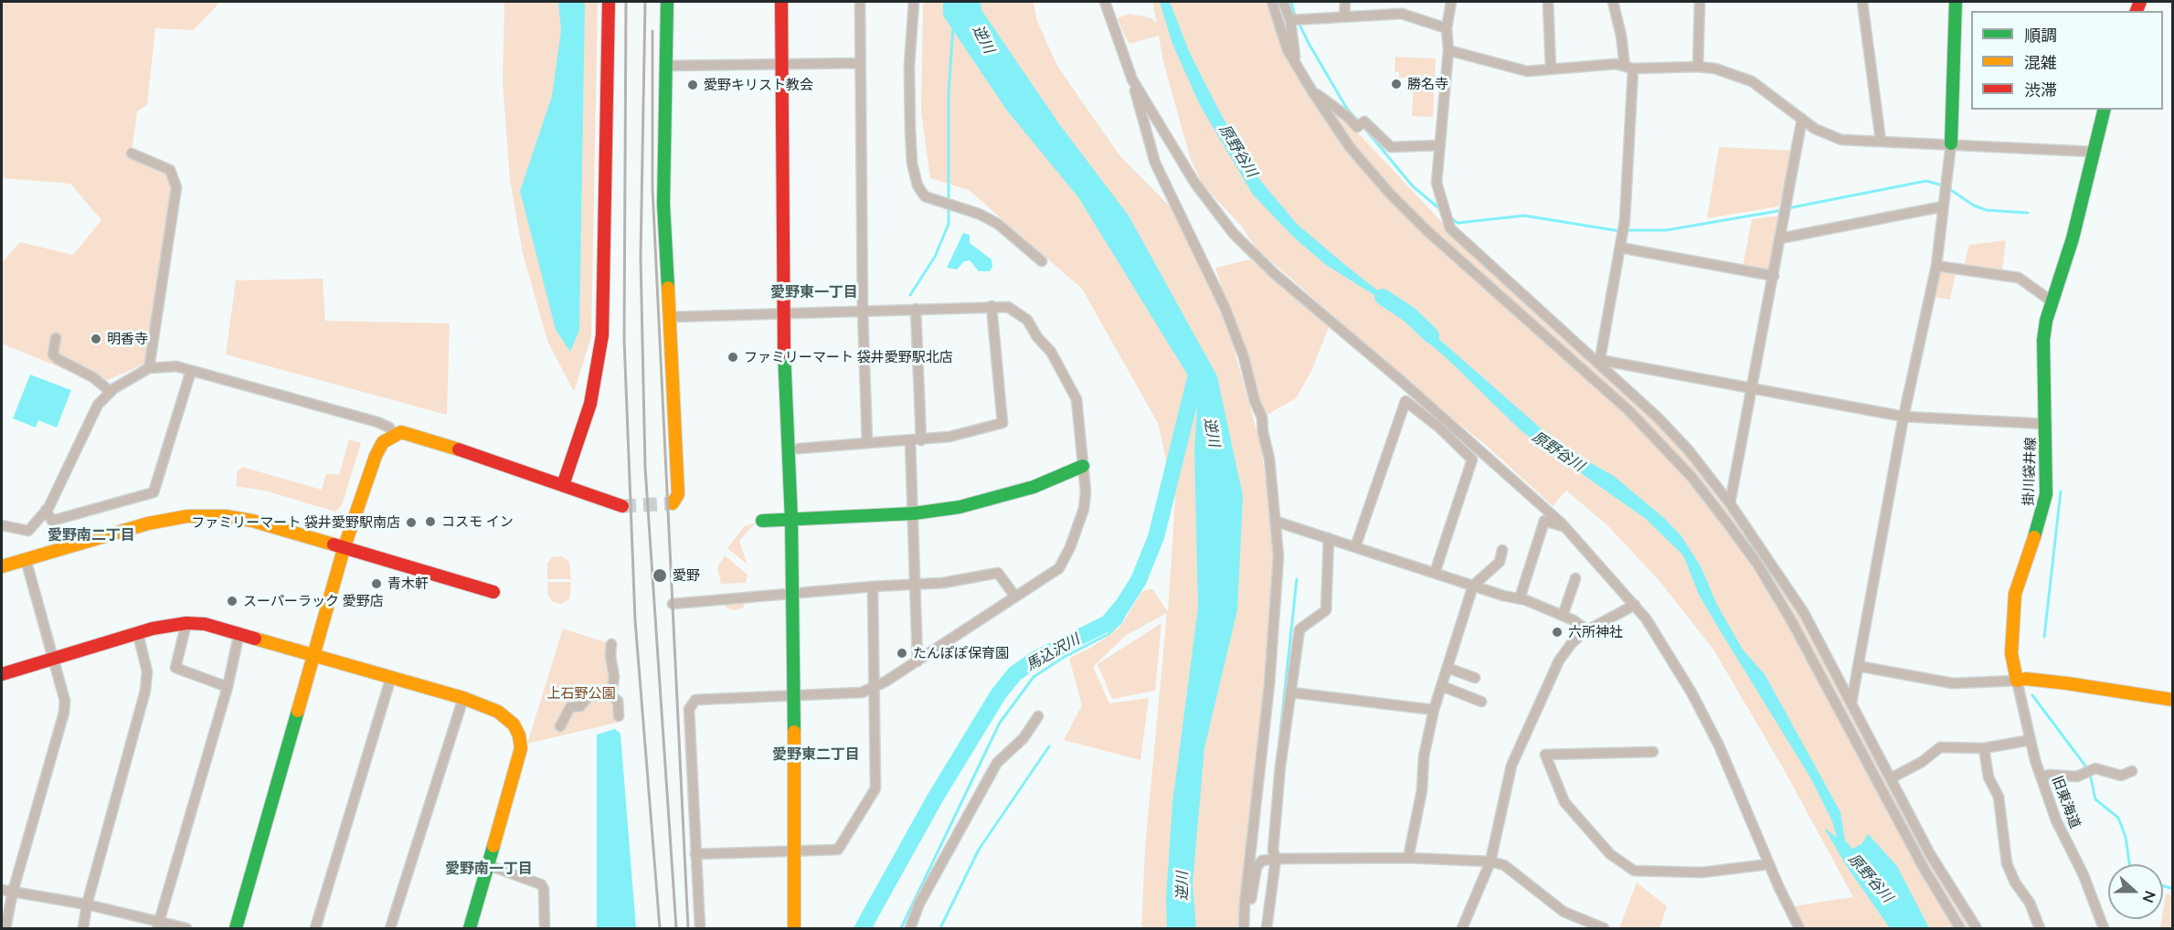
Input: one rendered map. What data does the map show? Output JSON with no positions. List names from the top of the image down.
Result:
{
  "streets": {
    "street": ["掛川袋井線", "旧東海道"]
  },
  "crossings": [
    ["掛川袋井線", "旧東海道"]
  ],
  "districts": [
    "愛野東一丁目",
    "愛野南二丁目",
    "愛野東二丁目",
    "愛野南一丁目"
  ],
  "water": ["逆川", "原野谷川", "馬込沢川"],
  "parks": ["上石野公園"],
  "places": [
    "勝名寺",
    "愛野キリスト教会",
    "明香寺",
    "ファミリーマート 袋井愛野駅北店",
    "コスモ イン",
    "ファミリーマート 袋井愛野駅南店",
    "愛野",
    "青木軒",
    "スーパーラック 愛野店",
    "六所神社",
    "たんぽぽ保育園"
  ],
  "legend": ["順調", "混雑", "渋滞"],
  "north": "right"
}
